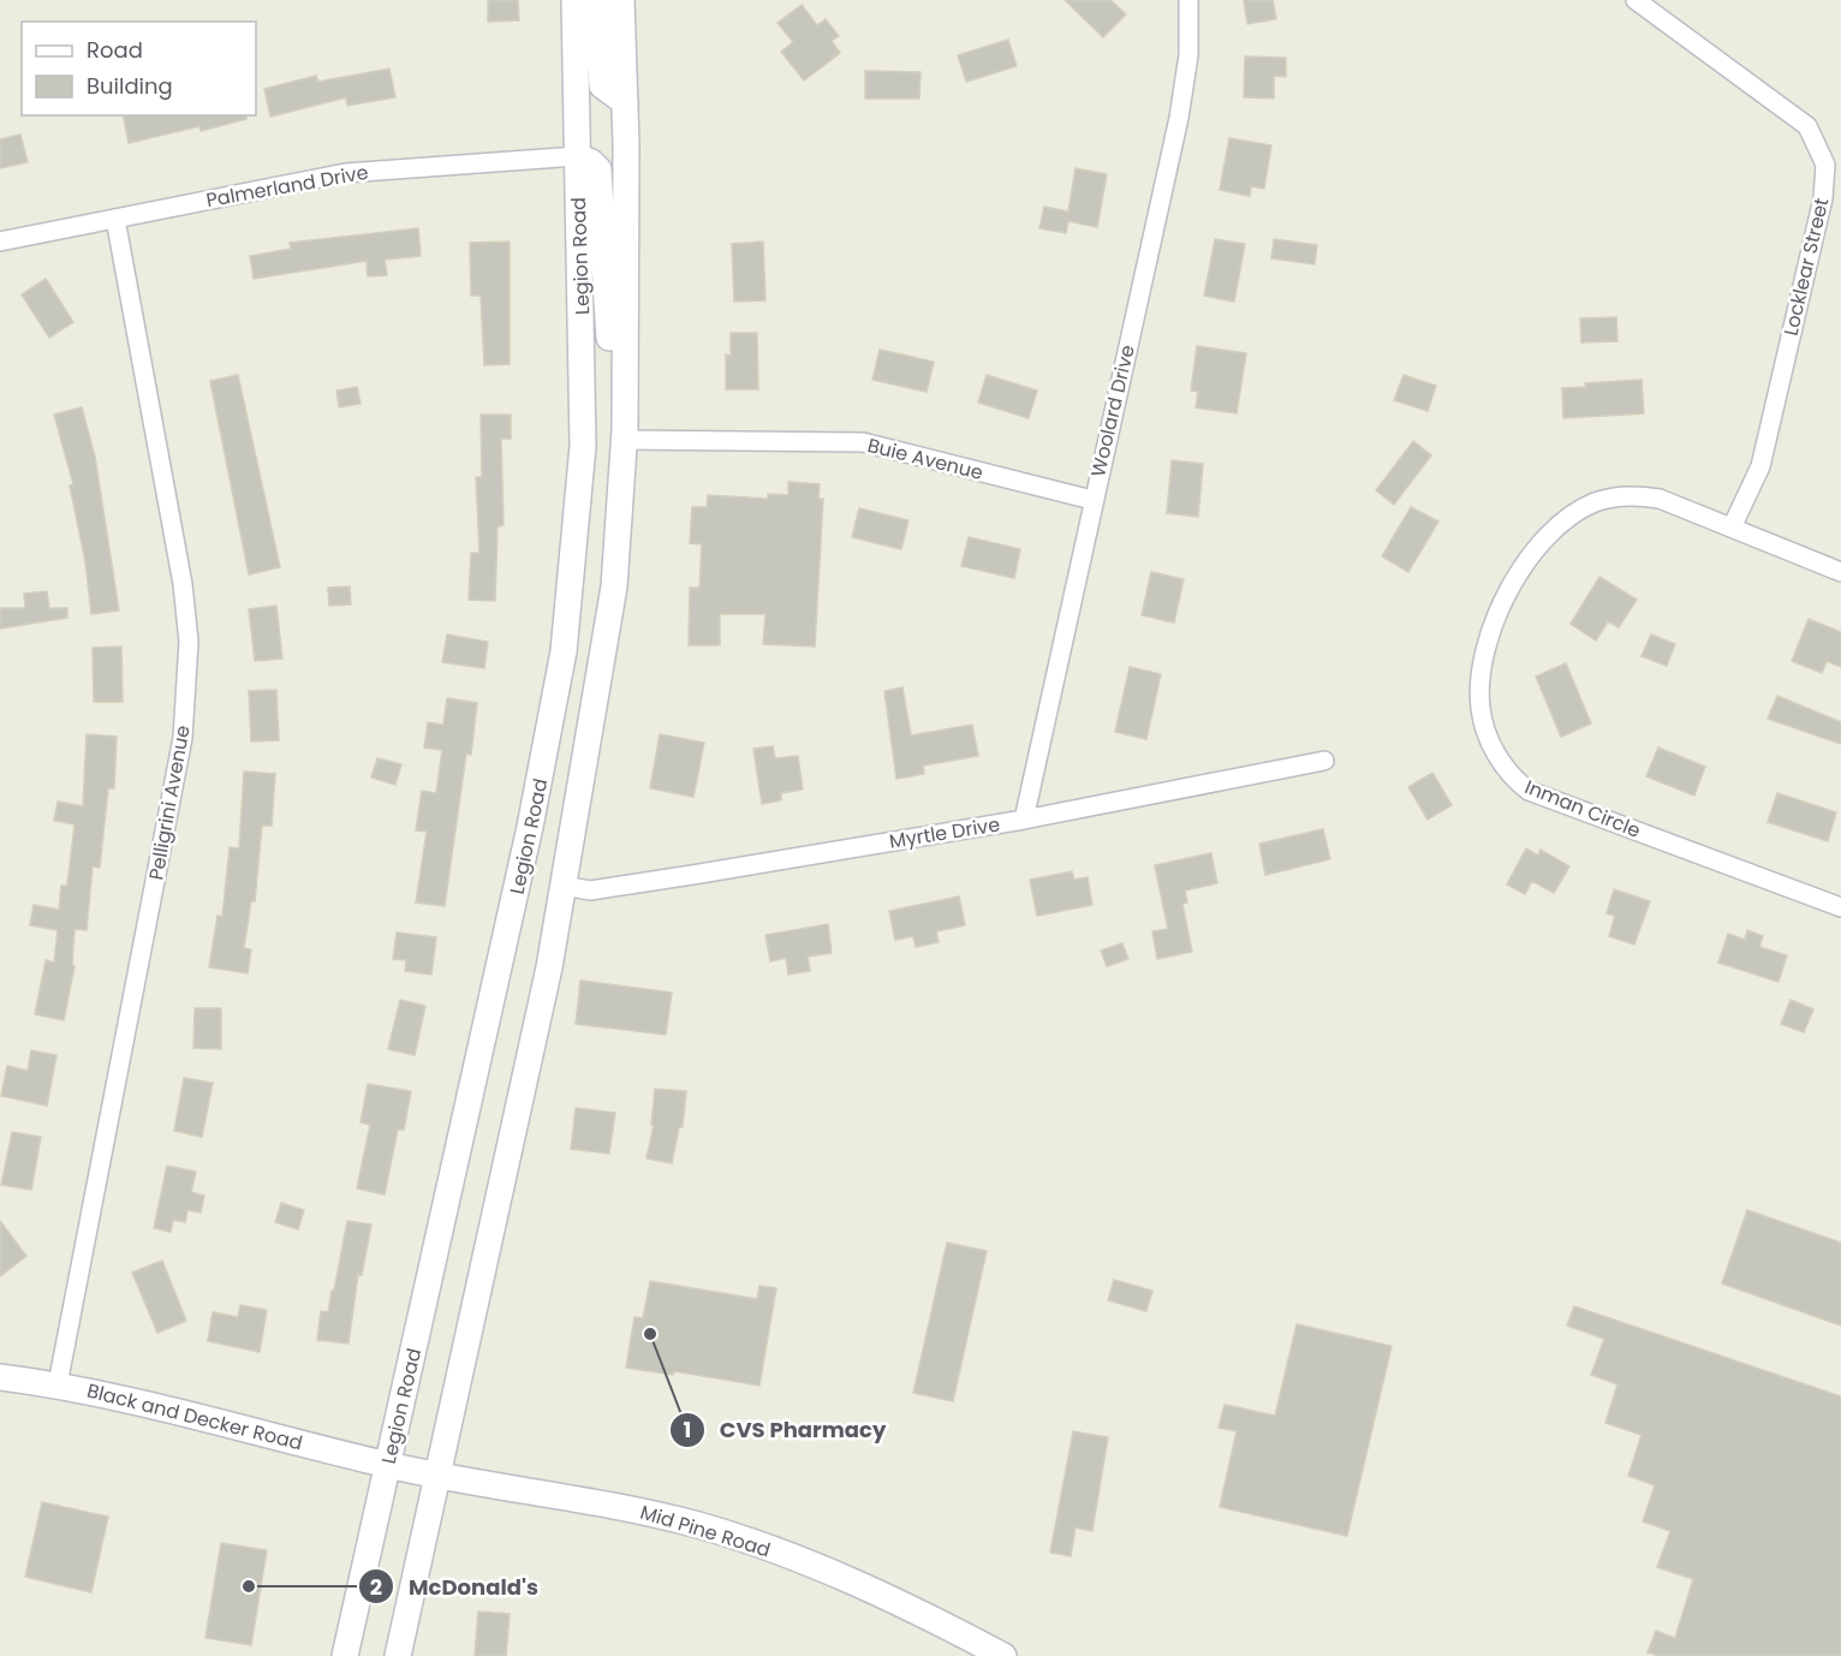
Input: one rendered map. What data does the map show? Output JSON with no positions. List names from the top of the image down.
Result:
{
  "streets": {
    "main road": ["Legion Road", "Black and Decker Road", "Mid Pine Road"],
    "street": [
      "Palmerland Drive",
      "Locklear Street",
      "Woolard Drive",
      "Buie Avenue",
      "Pelligrini Avenue",
      "Inman Circle",
      "Myrtle Drive"
    ]
  },
  "crossings": [
    ["Palmerland Drive", "Legion Road"],
    ["Palmerland Drive", "Pelligrini Avenue"],
    ["Legion Road", "Buie Avenue"],
    ["Legion Road", "Myrtle Drive"],
    ["Legion Road", "Black and Decker Road"],
    ["Legion Road", "Mid Pine Road"],
    ["Locklear Street", "Inman Circle"],
    ["Woolard Drive", "Buie Avenue"],
    ["Woolard Drive", "Myrtle Drive"],
    ["Pelligrini Avenue", "Black and Decker Road"],
    ["Black and Decker Road", "Mid Pine Road"]
  ],
  "places": ["CVS Pharmacy", "McDonald's"],
  "legend": ["Road", "Building"]
}
